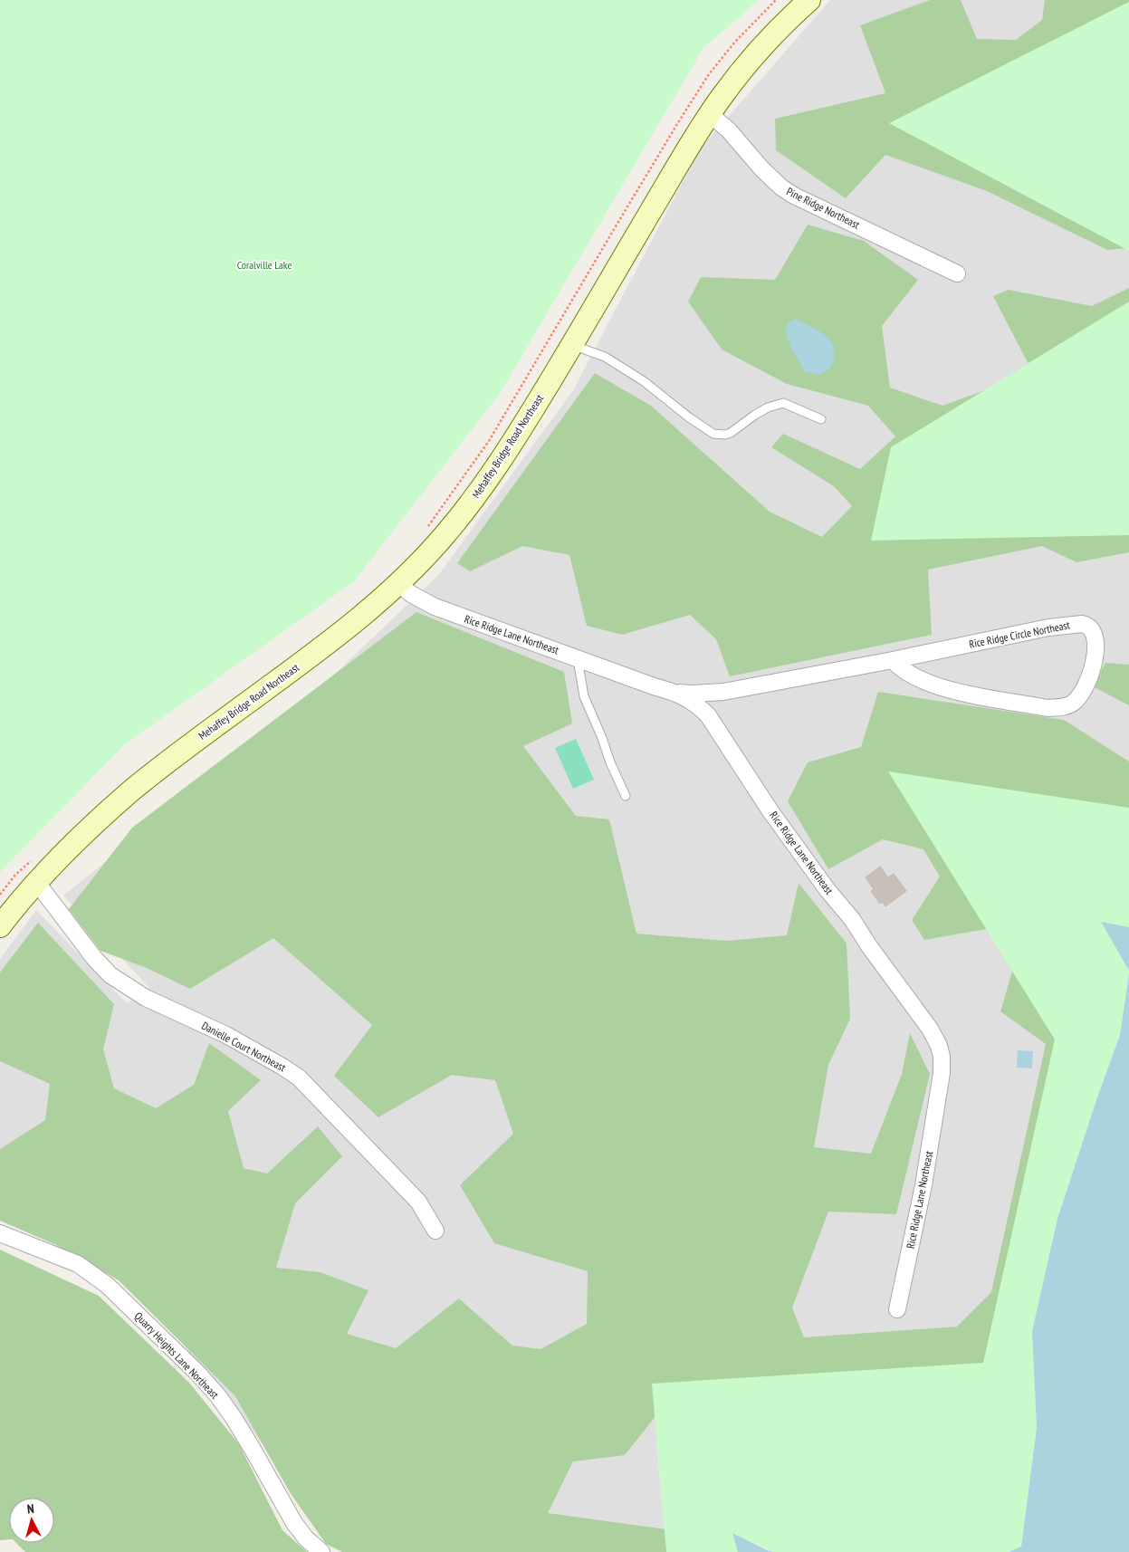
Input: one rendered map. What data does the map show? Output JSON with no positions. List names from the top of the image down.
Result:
{
  "streets": {
    "main road": ["Mehaffey Bridge Road Northeast"],
    "street": [
      "Pine Ridge Northeast",
      "Rice Ridge Lane Northeast",
      "Rice Ridge Circle Northeast",
      "Danielle Court Northeast",
      "Quarry Heights Lane Northeast"
    ]
  },
  "crossings": [
    ["Pine Ridge Northeast", "Mehaffey Bridge Road Northeast"],
    ["Mehaffey Bridge Road Northeast", "Rice Ridge Lane Northeast"],
    ["Mehaffey Bridge Road Northeast", "Danielle Court Northeast"],
    ["Rice Ridge Lane Northeast", "Rice Ridge Circle Northeast"]
  ],
  "parks": ["Coralville Lake"],
  "north": "top"
}
